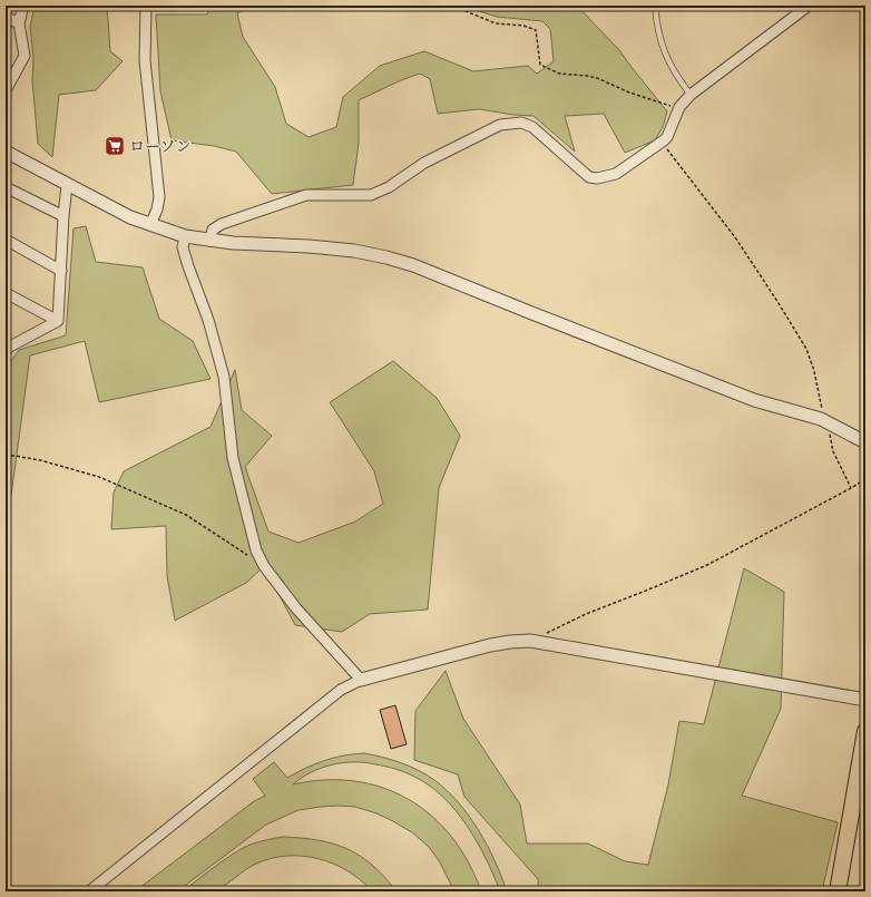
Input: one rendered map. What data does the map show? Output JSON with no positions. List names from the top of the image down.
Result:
{
  "places": {
    "supermarket": ["ローソン"]
  }
}
